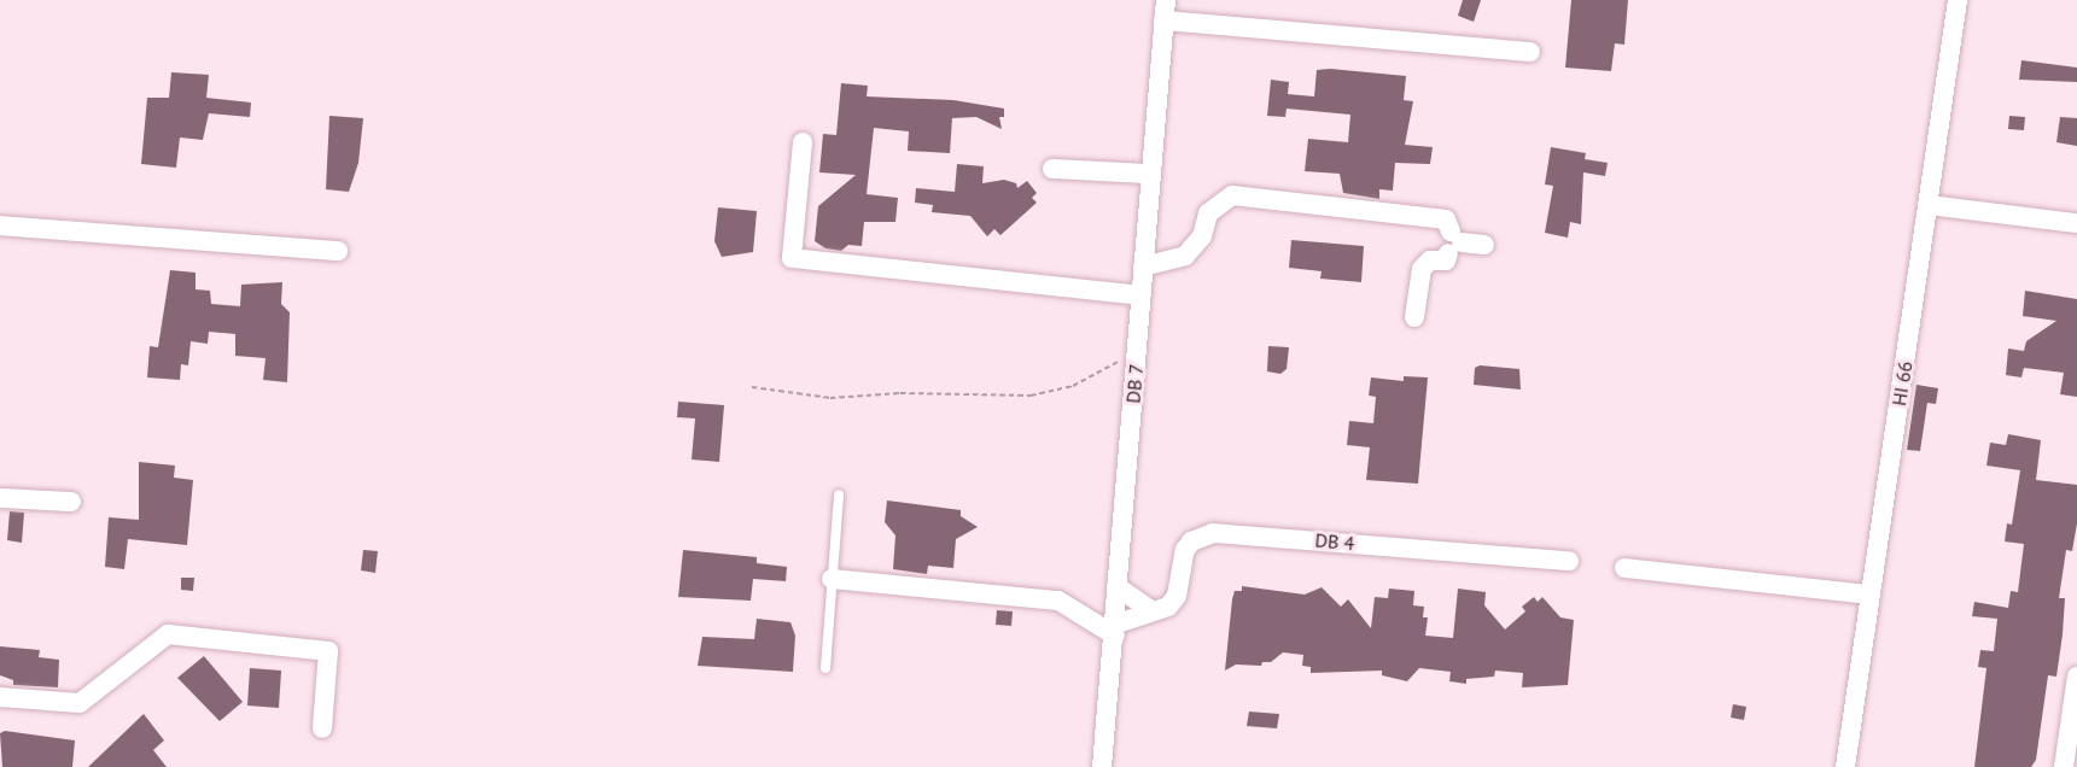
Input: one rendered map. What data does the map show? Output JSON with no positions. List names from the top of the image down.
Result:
{
  "streets": {
    "street": ["DB 7", "HI 66", "DB 4"]
  },
  "crossings": [
    ["DB 7", "DB 4"]
  ]
}
